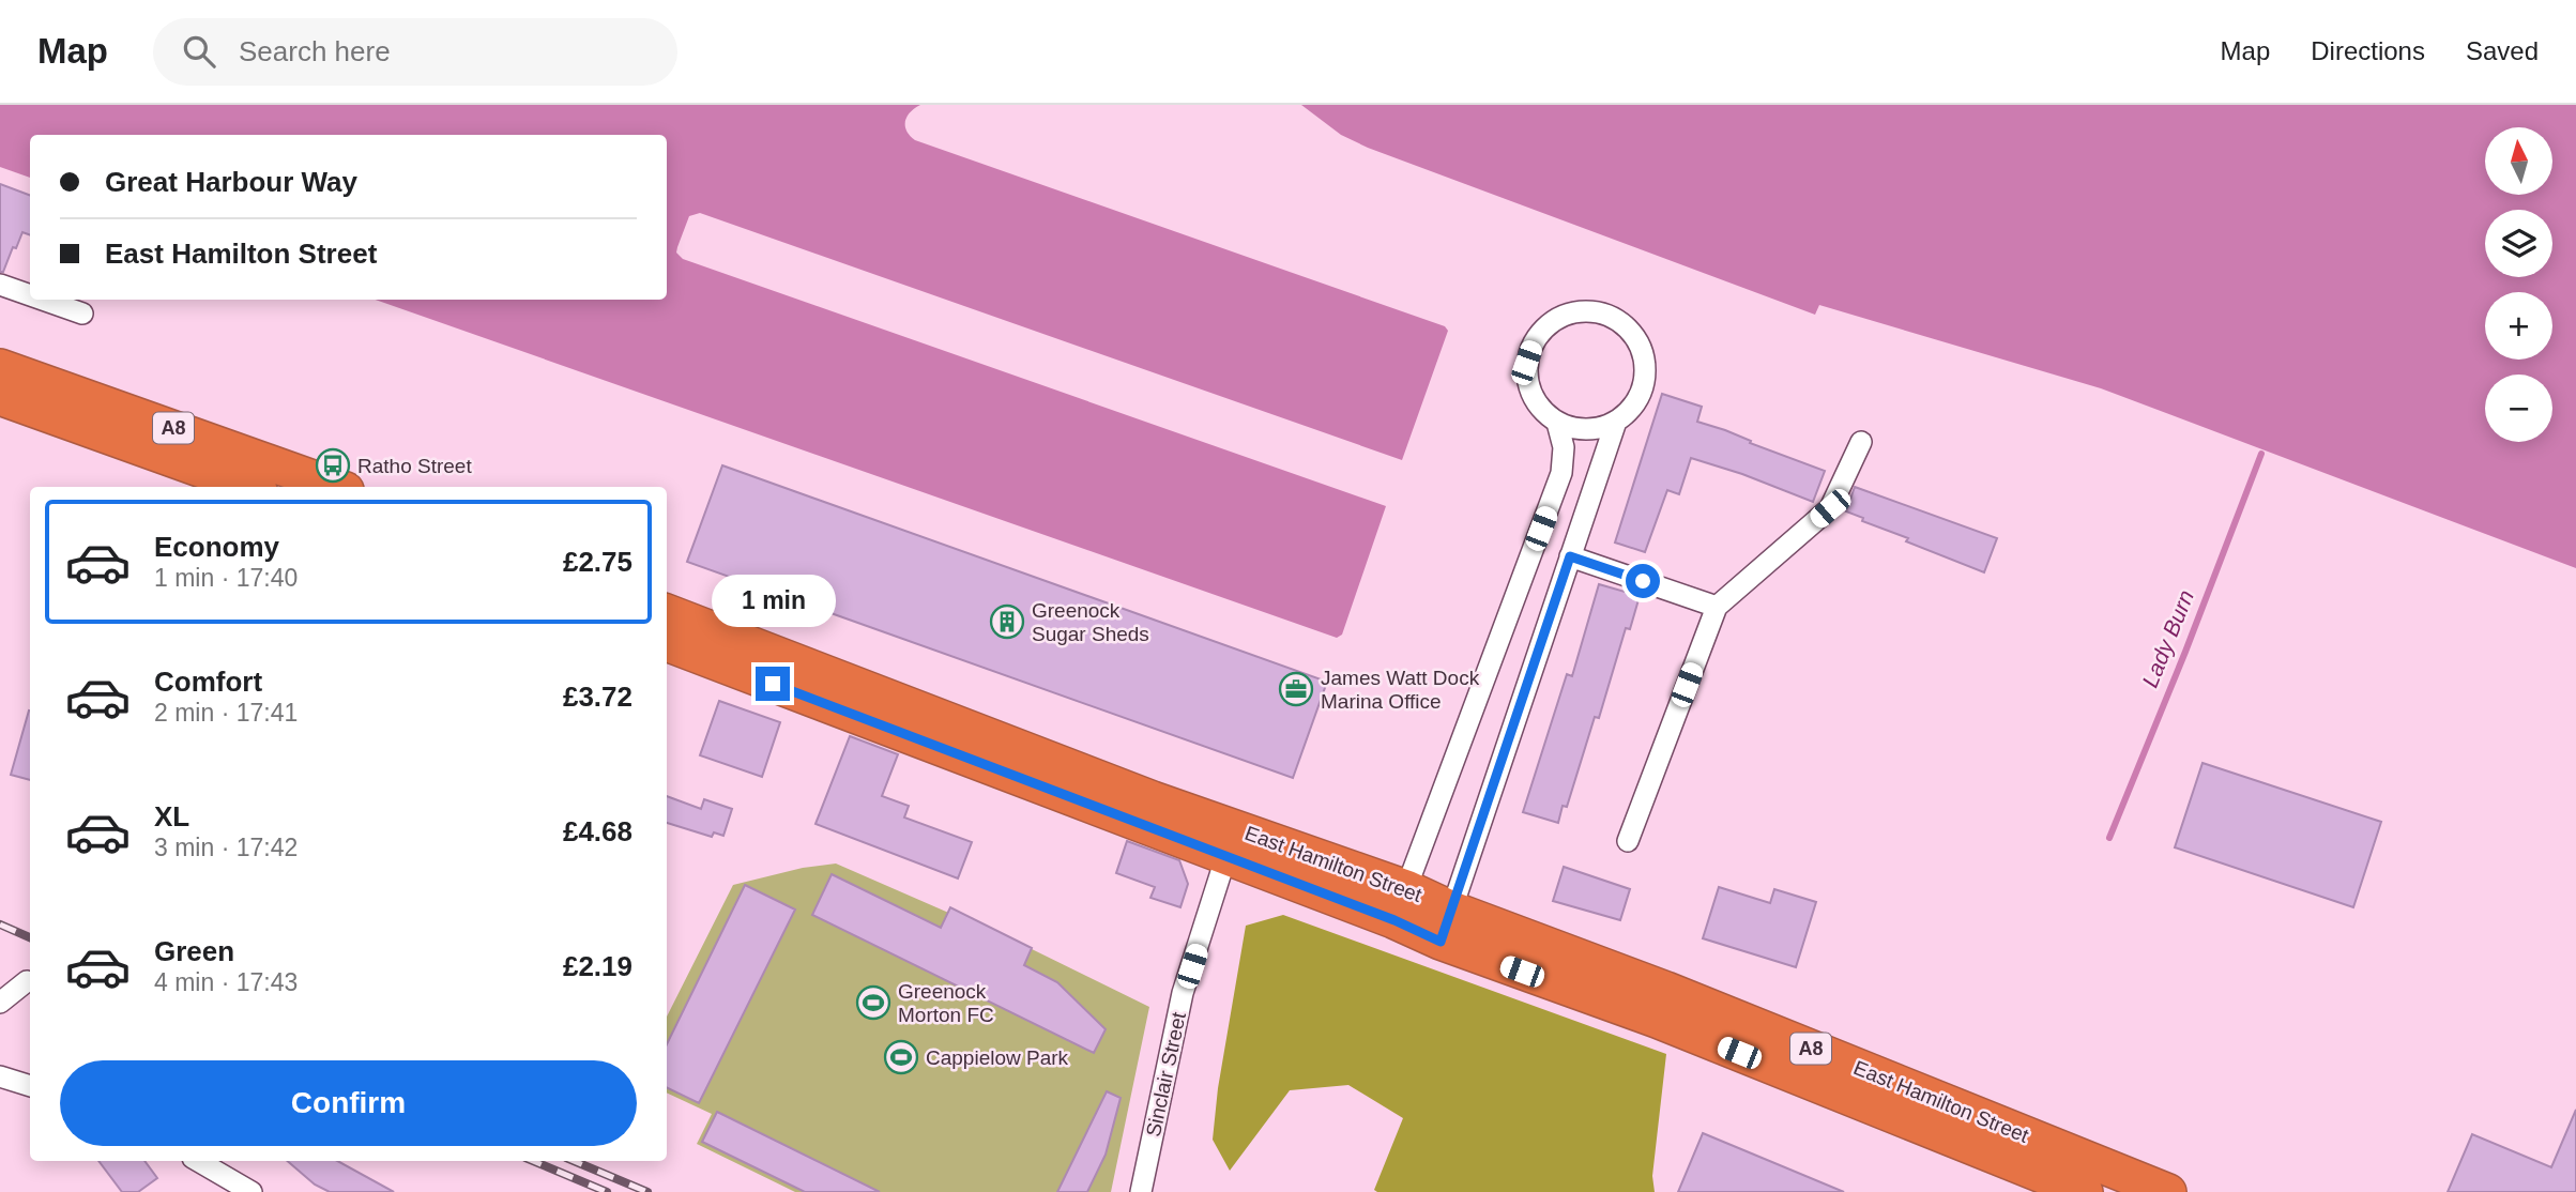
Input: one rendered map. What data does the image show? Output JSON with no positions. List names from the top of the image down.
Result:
{
  "streets": {
    "highway": ["A8", "East Hamilton Street"],
    "street": ["Sinclair Street"]
  },
  "crossings": [
    ["East Hamilton Street", "Sinclair Street"]
  ],
  "water": ["Lady Burn"],
  "places": {
    "bus stop": ["Ratho Street"],
    "building": ["Greenock Sugar Sheds"],
    "office": ["James Watt Dock Marina Office"],
    "sports": ["Greenock Morton FC", "Cappielow Park"]
  },
  "north": "top",
  "page": {
    "header": "Map",
    "search": "Search here",
    "nav": ["Map", "Directions", "Saved"],
    "map_buttons": ["+", "−"],
    "banner": ["Great Harbour Way", "East Hamilton Street"],
    "list": [
      {
        "name": "Economy",
        "note": "1 min · 17:40",
        "value": "£2.75"
      },
      {
        "name": "Comfort",
        "note": "2 min · 17:41",
        "value": "£3.72"
      },
      {
        "name": "XL",
        "note": "3 min · 17:42",
        "value": "£4.68"
      },
      {
        "name": "Green",
        "note": "4 min · 17:43",
        "value": "£2.19"
      }
    ],
    "bubble": "1 min",
    "buttons": "Confirm"
  }
}
